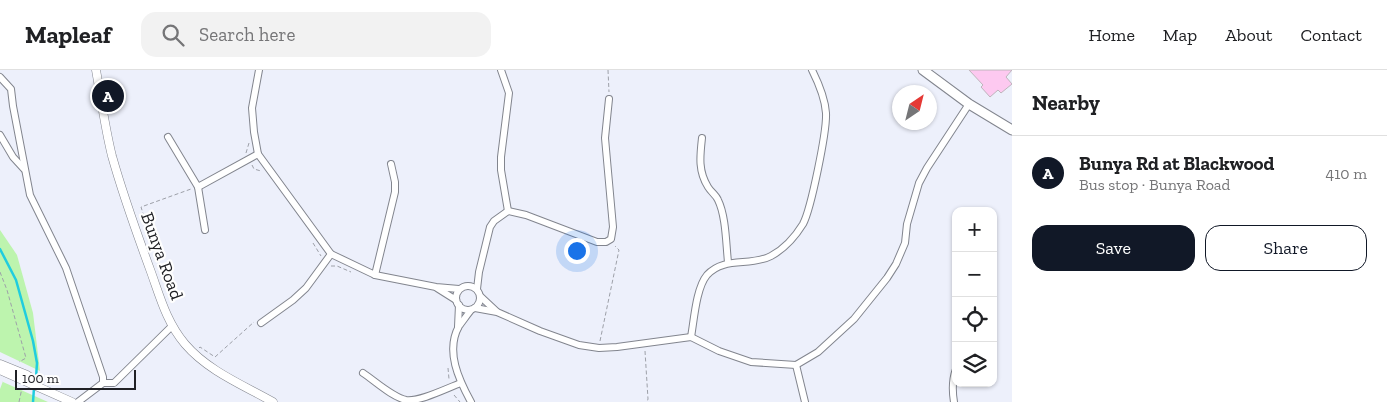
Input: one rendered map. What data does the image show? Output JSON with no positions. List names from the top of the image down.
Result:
{
  "streets": {
    "street": ["Bunya Road"]
  },
  "scale_bar": "100 m",
  "north": "top right",
  "page": {
    "header": "Mapleaf",
    "search": "Search here",
    "nav": [
      "Home",
      "Map",
      "About",
      "Contact"
    ],
    "heading": "Nearby",
    "pins": "A",
    "list": [
      {
        "mark": "A",
        "name": "Bunya Rd at Blackwood",
        "note": "Bus stop · Bunya Road",
        "value": "410 m"
      }
    ],
    "map_buttons": ["+", "−"],
    "buttons": ["Save", "Share"],
    "scale": "100 m"
  }
}
